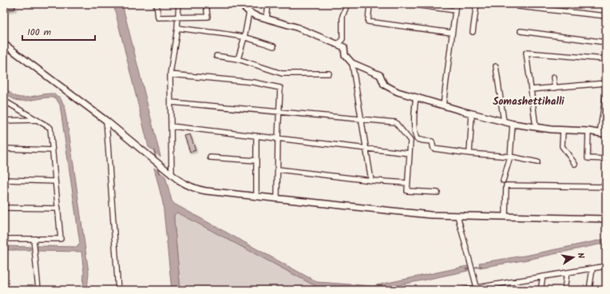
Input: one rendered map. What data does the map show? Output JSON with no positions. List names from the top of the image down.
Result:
{
  "districts": ["Somashettihalli"],
  "scale_bar": "100 m",
  "north": "right"
}
